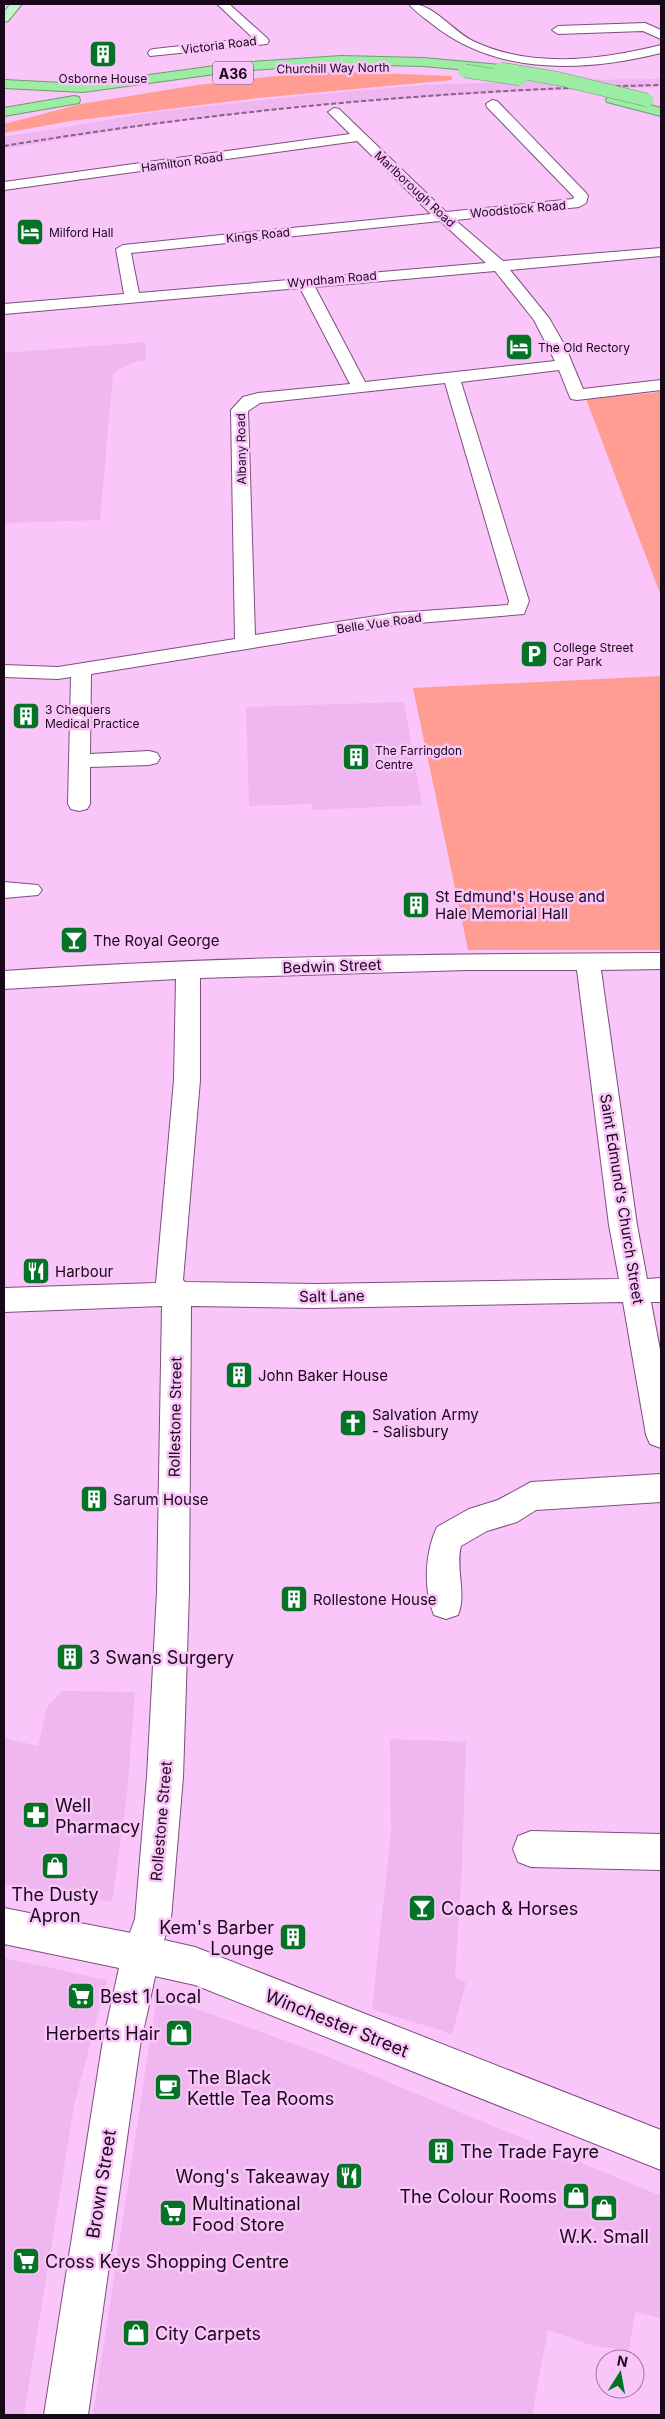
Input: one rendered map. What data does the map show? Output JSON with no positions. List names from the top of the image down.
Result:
{
  "streets": {
    "highway": ["Churchill Way North", "A36"],
    "street": [
      "Victoria Road",
      "Hamilton Road",
      "Marlborough Road",
      "Woodstock Road",
      "Kings Road",
      "Wyndham Road",
      "Albany Road",
      "Belle Vue Road",
      "Bedwin Street",
      "Saint Edmund's Church Street",
      "Salt Lane",
      "Rollestone Street",
      "Winchester Street",
      "Brown Street"
    ]
  },
  "crossings": [
    ["Hamilton Road", "Marlborough Road"],
    ["Marlborough Road", "Woodstock Road"],
    ["Marlborough Road", "Kings Road"],
    ["Marlborough Road", "Wyndham Road"],
    ["Woodstock Road", "Kings Road"],
    ["Kings Road", "Wyndham Road"],
    ["Albany Road", "Belle Vue Road"],
    ["Bedwin Street", "Saint Edmund's Church Street"],
    ["Bedwin Street", "Rollestone Street"],
    ["Saint Edmund's Church Street", "Salt Lane"],
    ["Salt Lane", "Rollestone Street"],
    ["Rollestone Street", "Winchester Street"],
    ["Rollestone Street", "Brown Street"],
    ["Winchester Street", "Brown Street"]
  ],
  "places": {
    "building": [
      "Osborne House",
      "3 Chequers Medical Practice",
      "The Farringdon Centre",
      "St Edmund's House and Hale Memorial Hall",
      "John Baker House",
      "Sarum House",
      "Rollestone House",
      "3 Swans Surgery",
      "Kem's Barber Lounge",
      "The Trade Fayre"
    ],
    "hotel": ["Milford Hall", "The Old Rectory"],
    "parking": ["College Street Car Park"],
    "bar": ["The Royal George", "Coach & Horses"],
    "restaurant": ["Harbour", "Wong's Takeaway"],
    "church": ["Salvation Army - Salisbury"],
    "pharmacy": ["Well Pharmacy"],
    "shop": [
      "The Dusty Apron",
      "Herberts Hair",
      "The Colour Rooms",
      "W.K. Small",
      "City Carpets"
    ],
    "supermarket": ["Best 1 Local", "Multinational Food Store", "Cross Keys Shopping Centre"],
    "cafe": ["The Black Kettle Tea Rooms"]
  },
  "north": "top"
}
